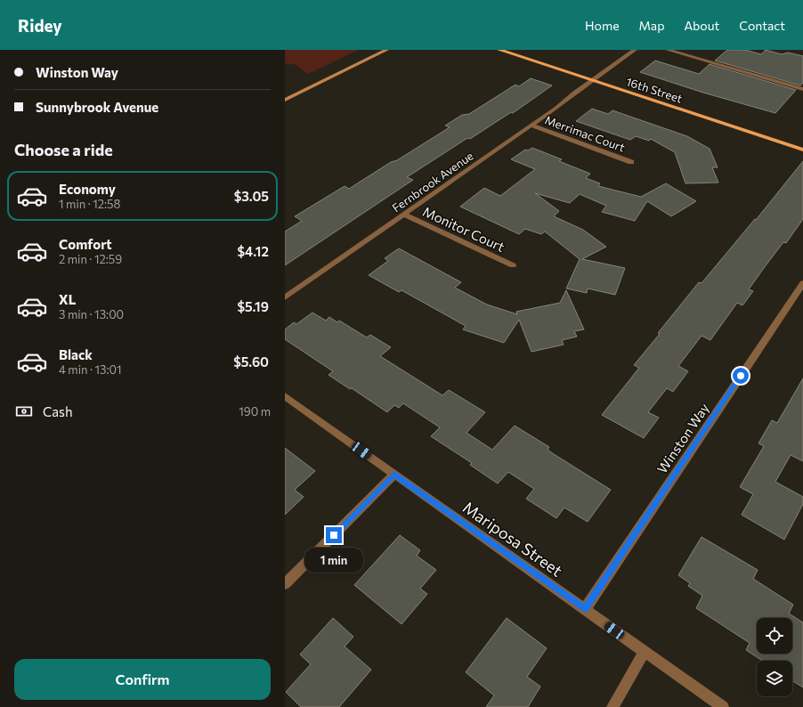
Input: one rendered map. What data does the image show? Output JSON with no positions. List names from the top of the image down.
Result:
{
  "streets": {
    "main road": ["16th Street"],
    "street": [
      "Merrimac Court",
      "Fernbrook Avenue",
      "Monitor Court",
      "Winston Way",
      "Mariposa Street"
    ]
  },
  "crossings": [
    ["16th Street", "Fernbrook Avenue"],
    ["Merrimac Court", "Fernbrook Avenue"],
    ["Fernbrook Avenue", "Monitor Court"],
    ["Winston Way", "Mariposa Street"]
  ],
  "page": {
    "header": "Ridey",
    "nav": [
      "Home",
      "Map",
      "About",
      "Contact"
    ],
    "banner": ["Winston Way", "Sunnybrook Avenue"],
    "heading": "Choose a ride",
    "list": [
      {
        "name": "Economy",
        "note": "1 min · 12:58",
        "value": "$3.05"
      },
      {
        "name": "Comfort",
        "note": "2 min · 12:59",
        "value": "$4.12"
      },
      {
        "name": "XL",
        "note": "3 min · 13:00",
        "value": "$5.19"
      },
      {
        "name": "Black",
        "note": "4 min · 13:01",
        "value": "$5.60"
      }
    ],
    "pay": ["Cash", "190 m"],
    "bubble": "1 min",
    "buttons": "Confirm"
  }
}
